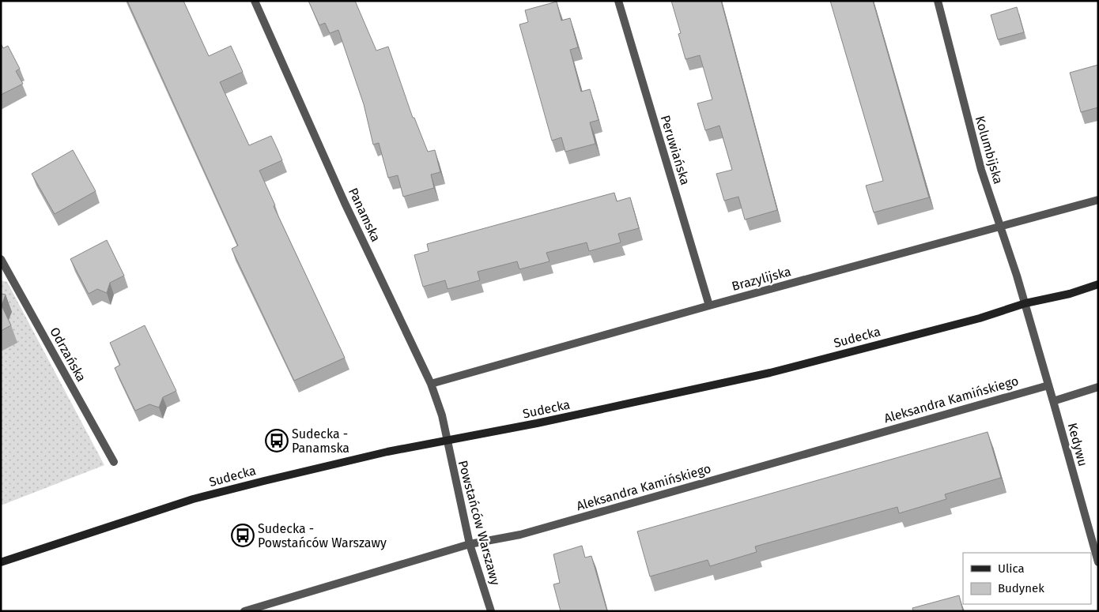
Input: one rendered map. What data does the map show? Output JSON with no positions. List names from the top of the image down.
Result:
{
  "streets": {
    "street": [
      "Peruwiańska",
      "Kolumbijska",
      "Panamska",
      "Brazylijska",
      "Sudecka",
      "Odrzańska",
      "Aleksandra Kamińskiego",
      "Kedywu",
      "Powstańców Warszawy"
    ]
  },
  "crossings": [
    ["Peruwiańska", "Brazylijska"],
    ["Kolumbijska", "Brazylijska"],
    ["Kolumbijska", "Sudecka"],
    ["Panamska", "Brazylijska"],
    ["Panamska", "Sudecka"],
    ["Panamska", "Powstańców Warszawy"],
    ["Sudecka", "Powstańców Warszawy"],
    ["Aleksandra Kamińskiego", "Powstańców Warszawy"]
  ],
  "places": {
    "bus stop": ["Sudecka - Panamska", "Sudecka - Powstańców Warszawy"]
  },
  "legend": ["Ulica", "Budynek"]
}
